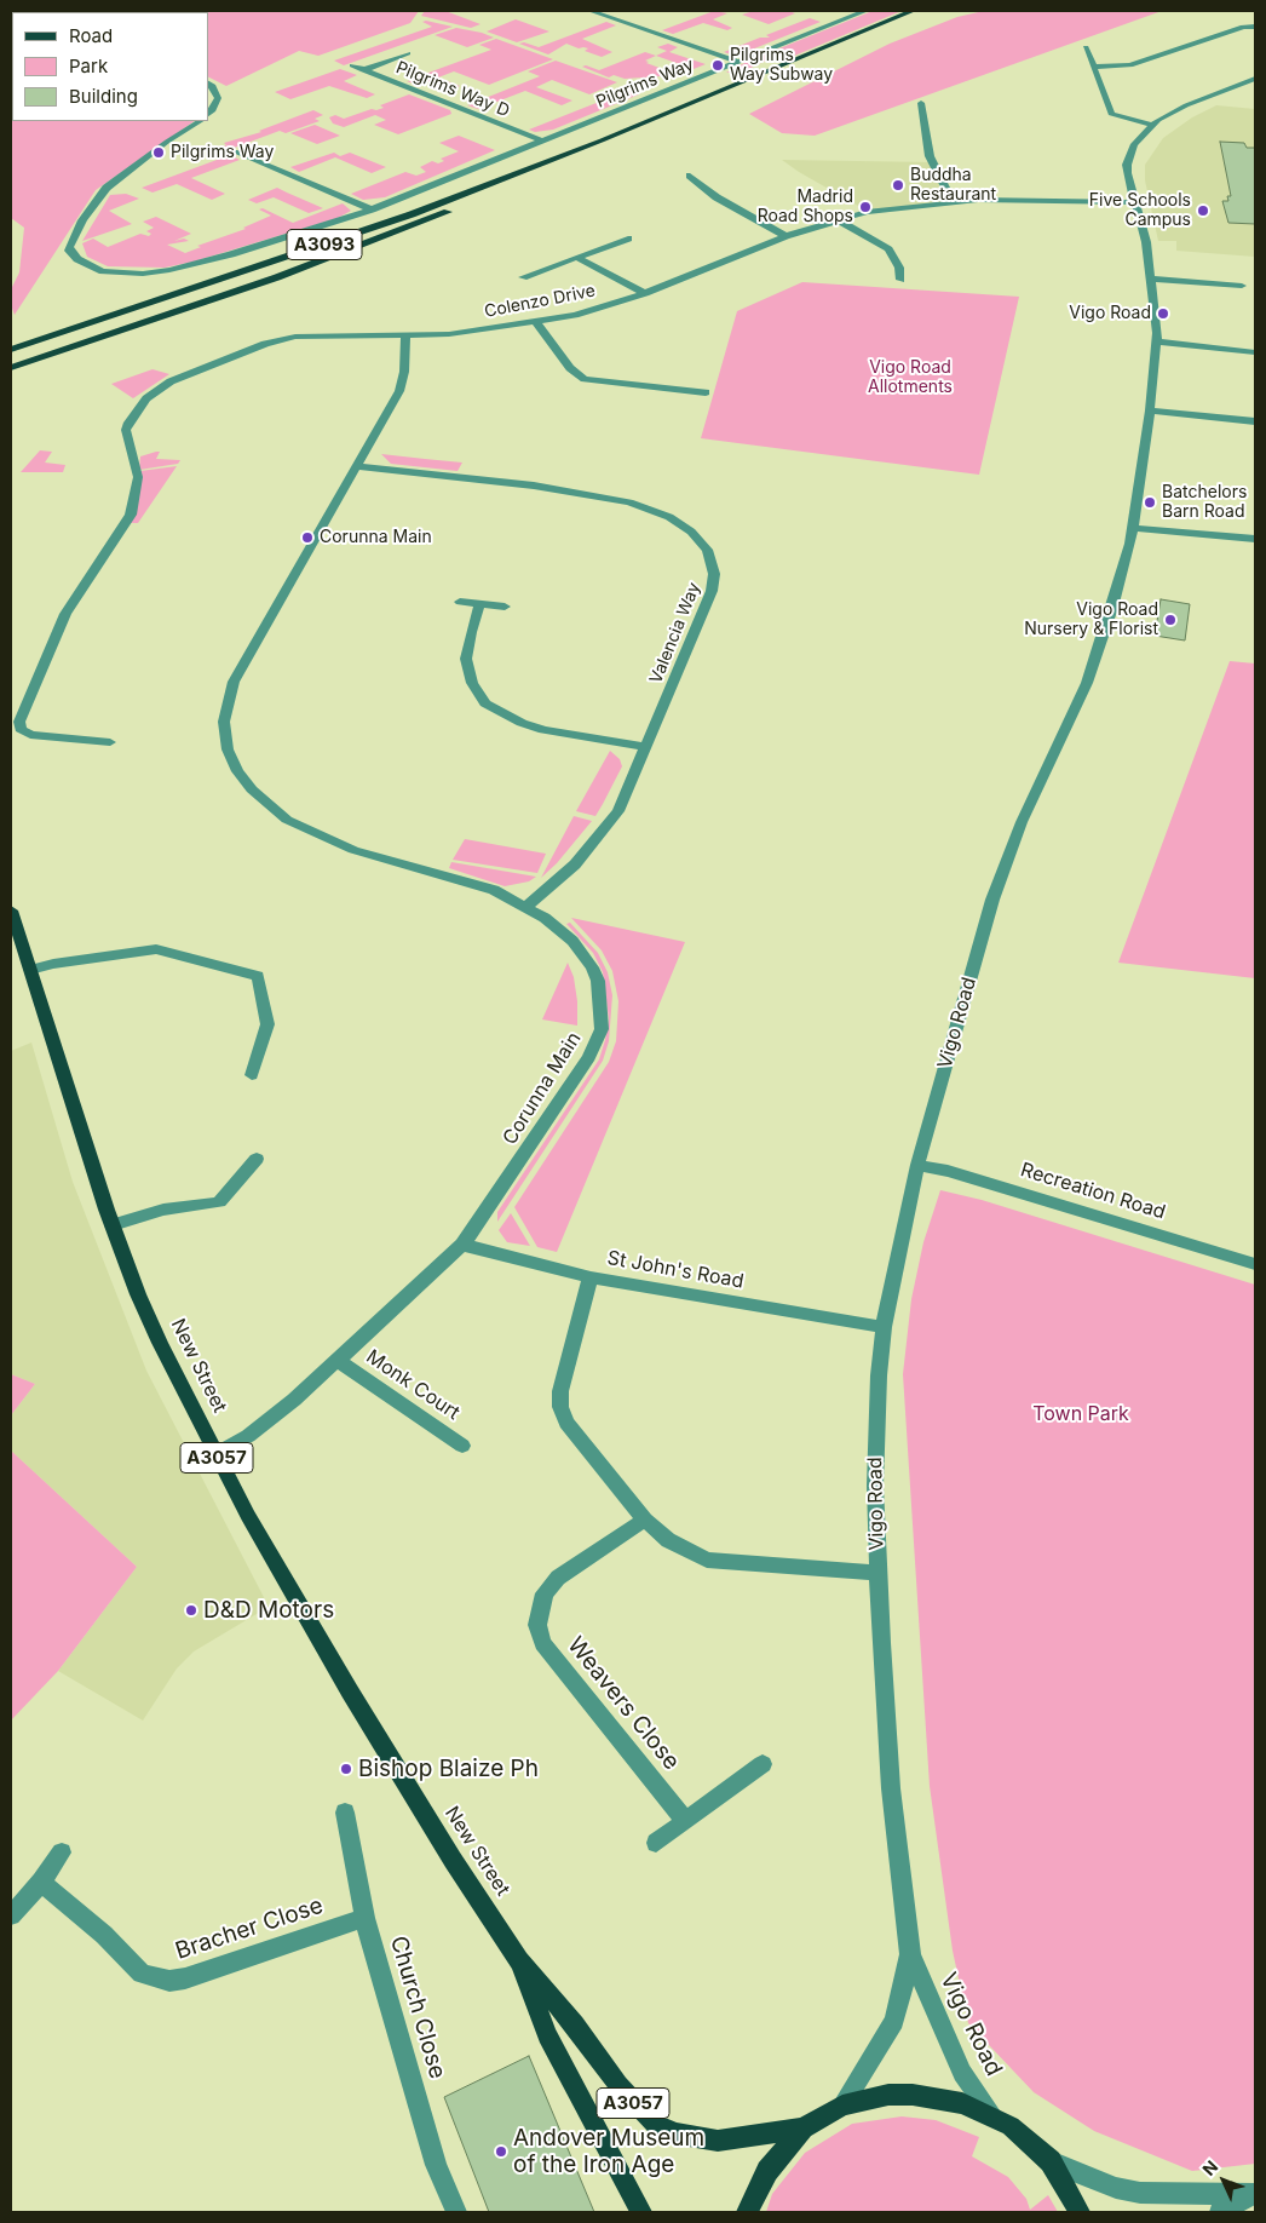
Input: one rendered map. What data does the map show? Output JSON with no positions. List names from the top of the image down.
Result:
{
  "streets": {
    "main road": ["A3093", "New Street", "A3057"],
    "street": [
      "Pilgrims Way",
      "Pilgrims Way D",
      "Colenzo Drive",
      "Valencia Way",
      "Vigo Road",
      "Corunna Main",
      "Recreation Road",
      "St John's Road",
      "Monk Court",
      "Weavers Close",
      "Bracher Close",
      "Church Close"
    ]
  },
  "crossings": [
    ["Pilgrims Way", "Pilgrims Way D"],
    ["Colenzo Drive", "Vigo Road"],
    ["Colenzo Drive", "Corunna Main"],
    ["Valencia Way", "Corunna Main"],
    ["Vigo Road", "Recreation Road"],
    ["Vigo Road", "St John's Road"],
    ["Vigo Road", "A3057"],
    ["Corunna Main", "St John's Road"],
    ["Corunna Main", "New Street"],
    ["Corunna Main", "Monk Court"],
    ["New Street", "A3057"],
    ["Bracher Close", "Church Close"]
  ],
  "parks": ["Vigo Road Allotments", "Town Park"],
  "places": [
    "Pilgrims Way Subway",
    "Pilgrims Way",
    "Buddha Restaurant",
    "Madrid Road Shops",
    "Five Schools Campus",
    "Vigo Road",
    "Batchelors Barn Road",
    "Corunna Main",
    "Vigo Road Nursery & Florist",
    "D&D Motors",
    "Bishop Blaize Ph",
    "Andover Museum of the Iron Age"
  ],
  "legend": ["Road", "Park", "Building"],
  "north": "top left"
}
